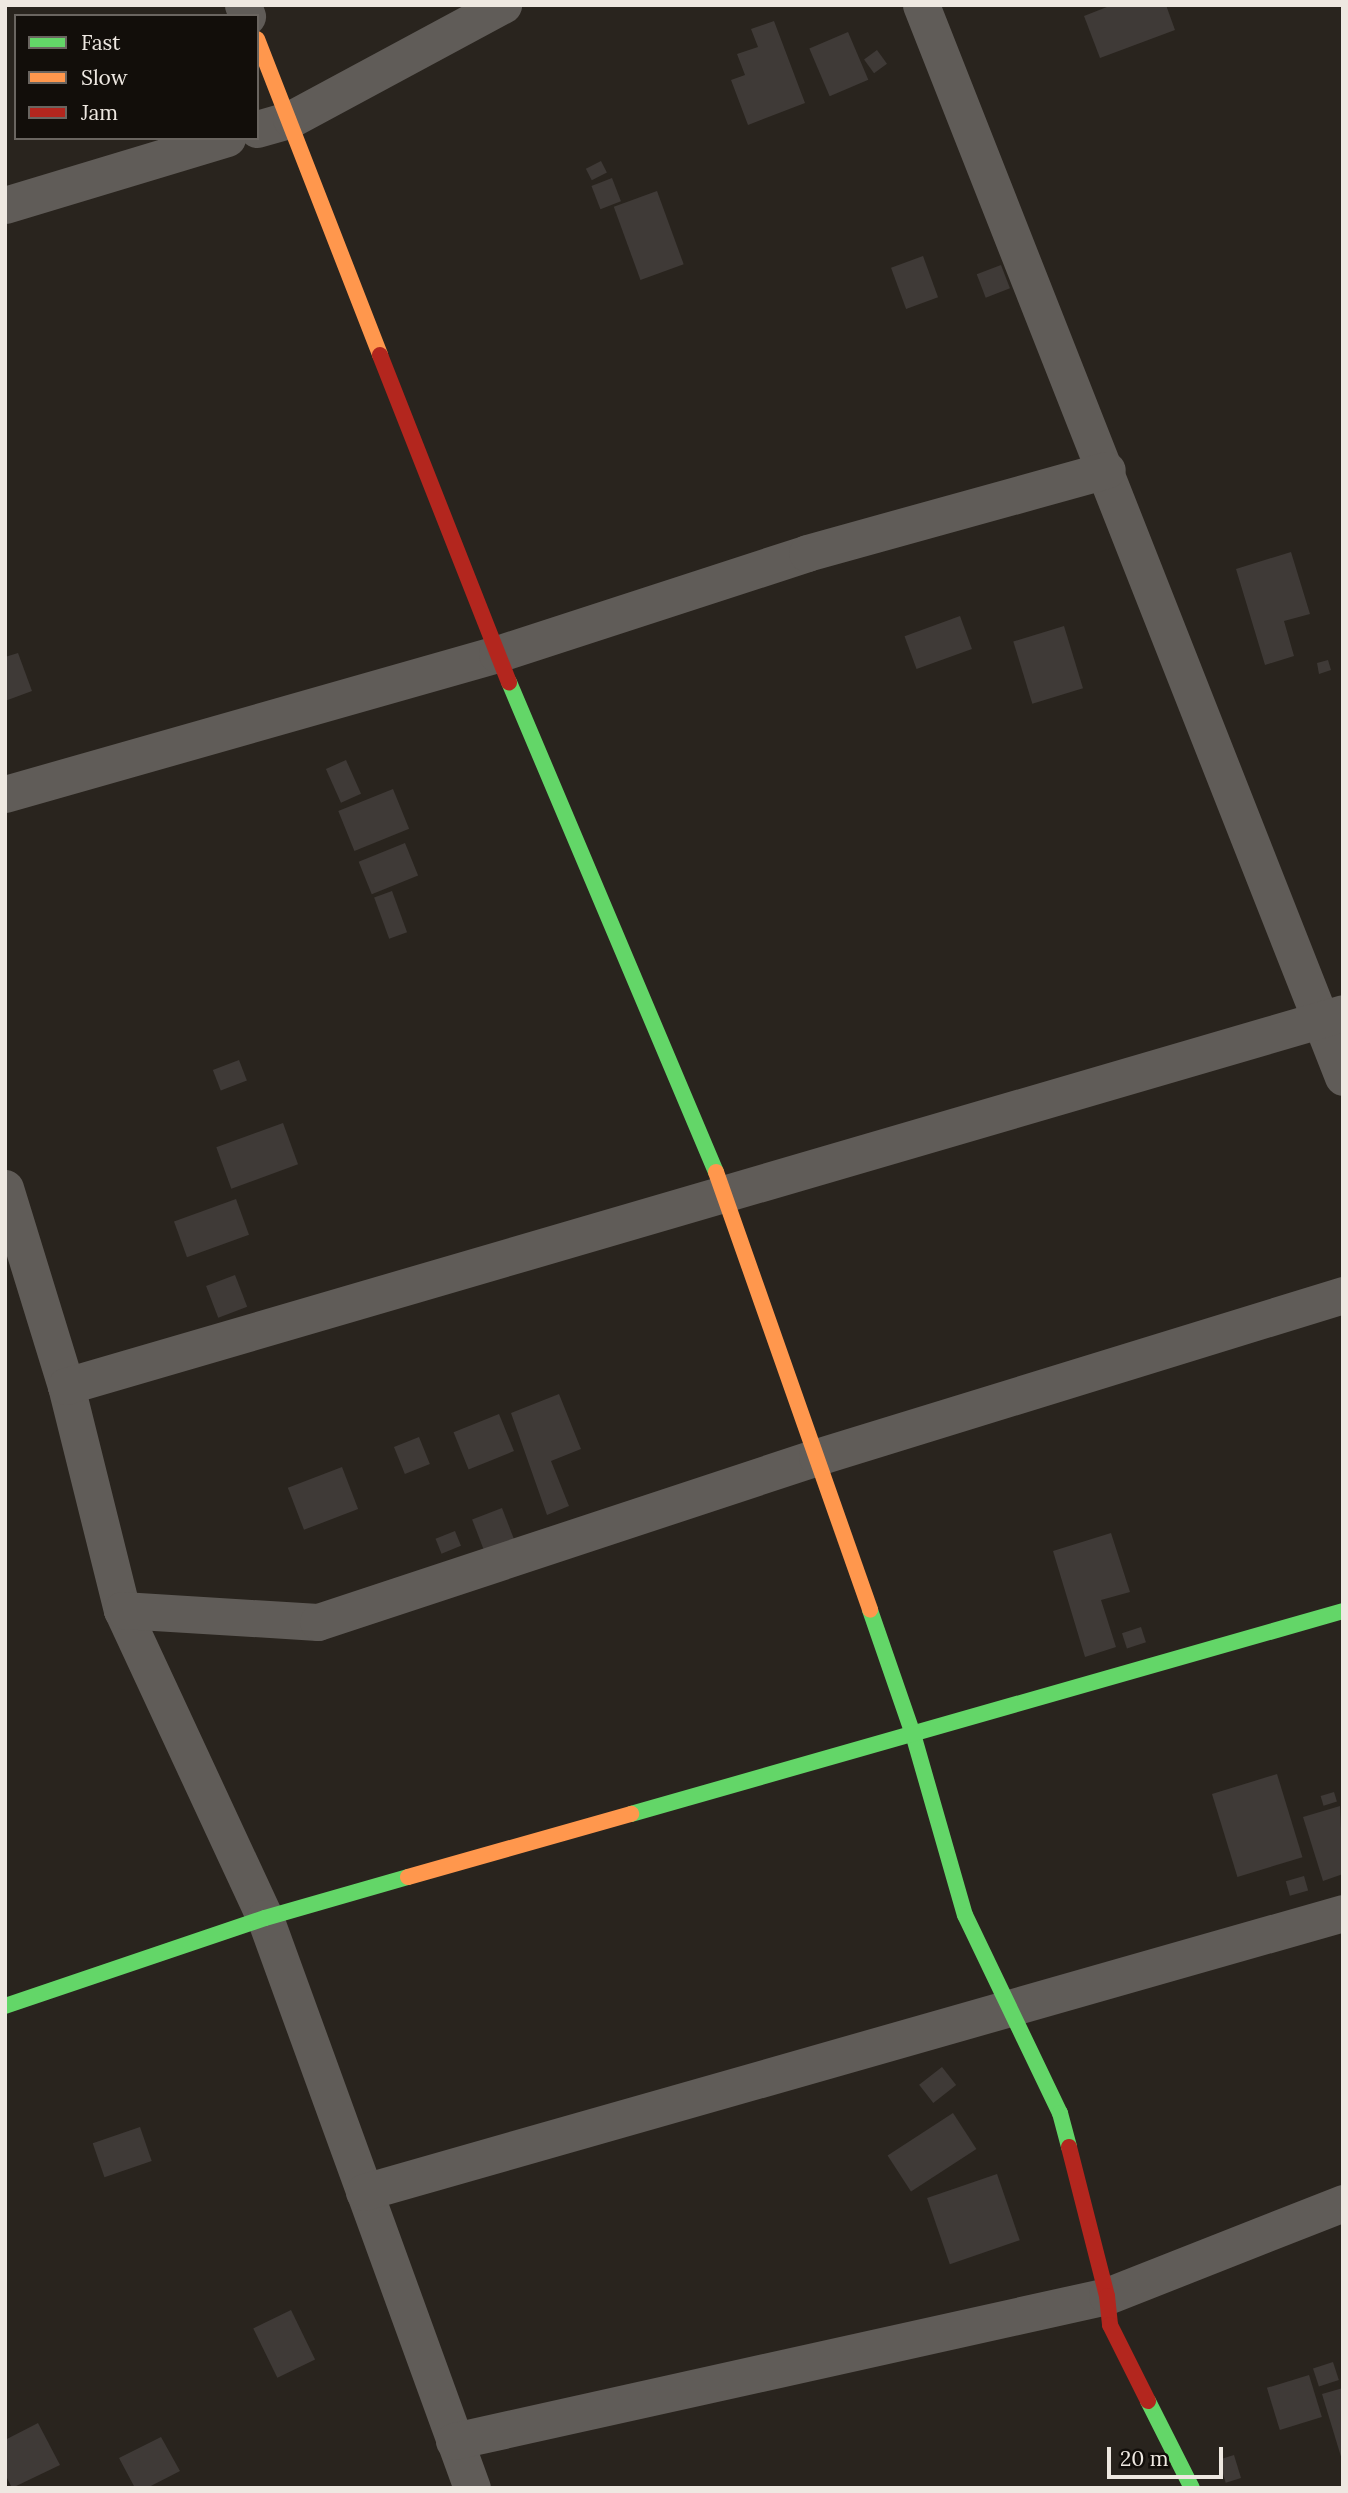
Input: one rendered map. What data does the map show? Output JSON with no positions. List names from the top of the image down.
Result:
{
  "legend": ["Fast", "Slow", "Jam"],
  "scale_bar": "20 m"
}
